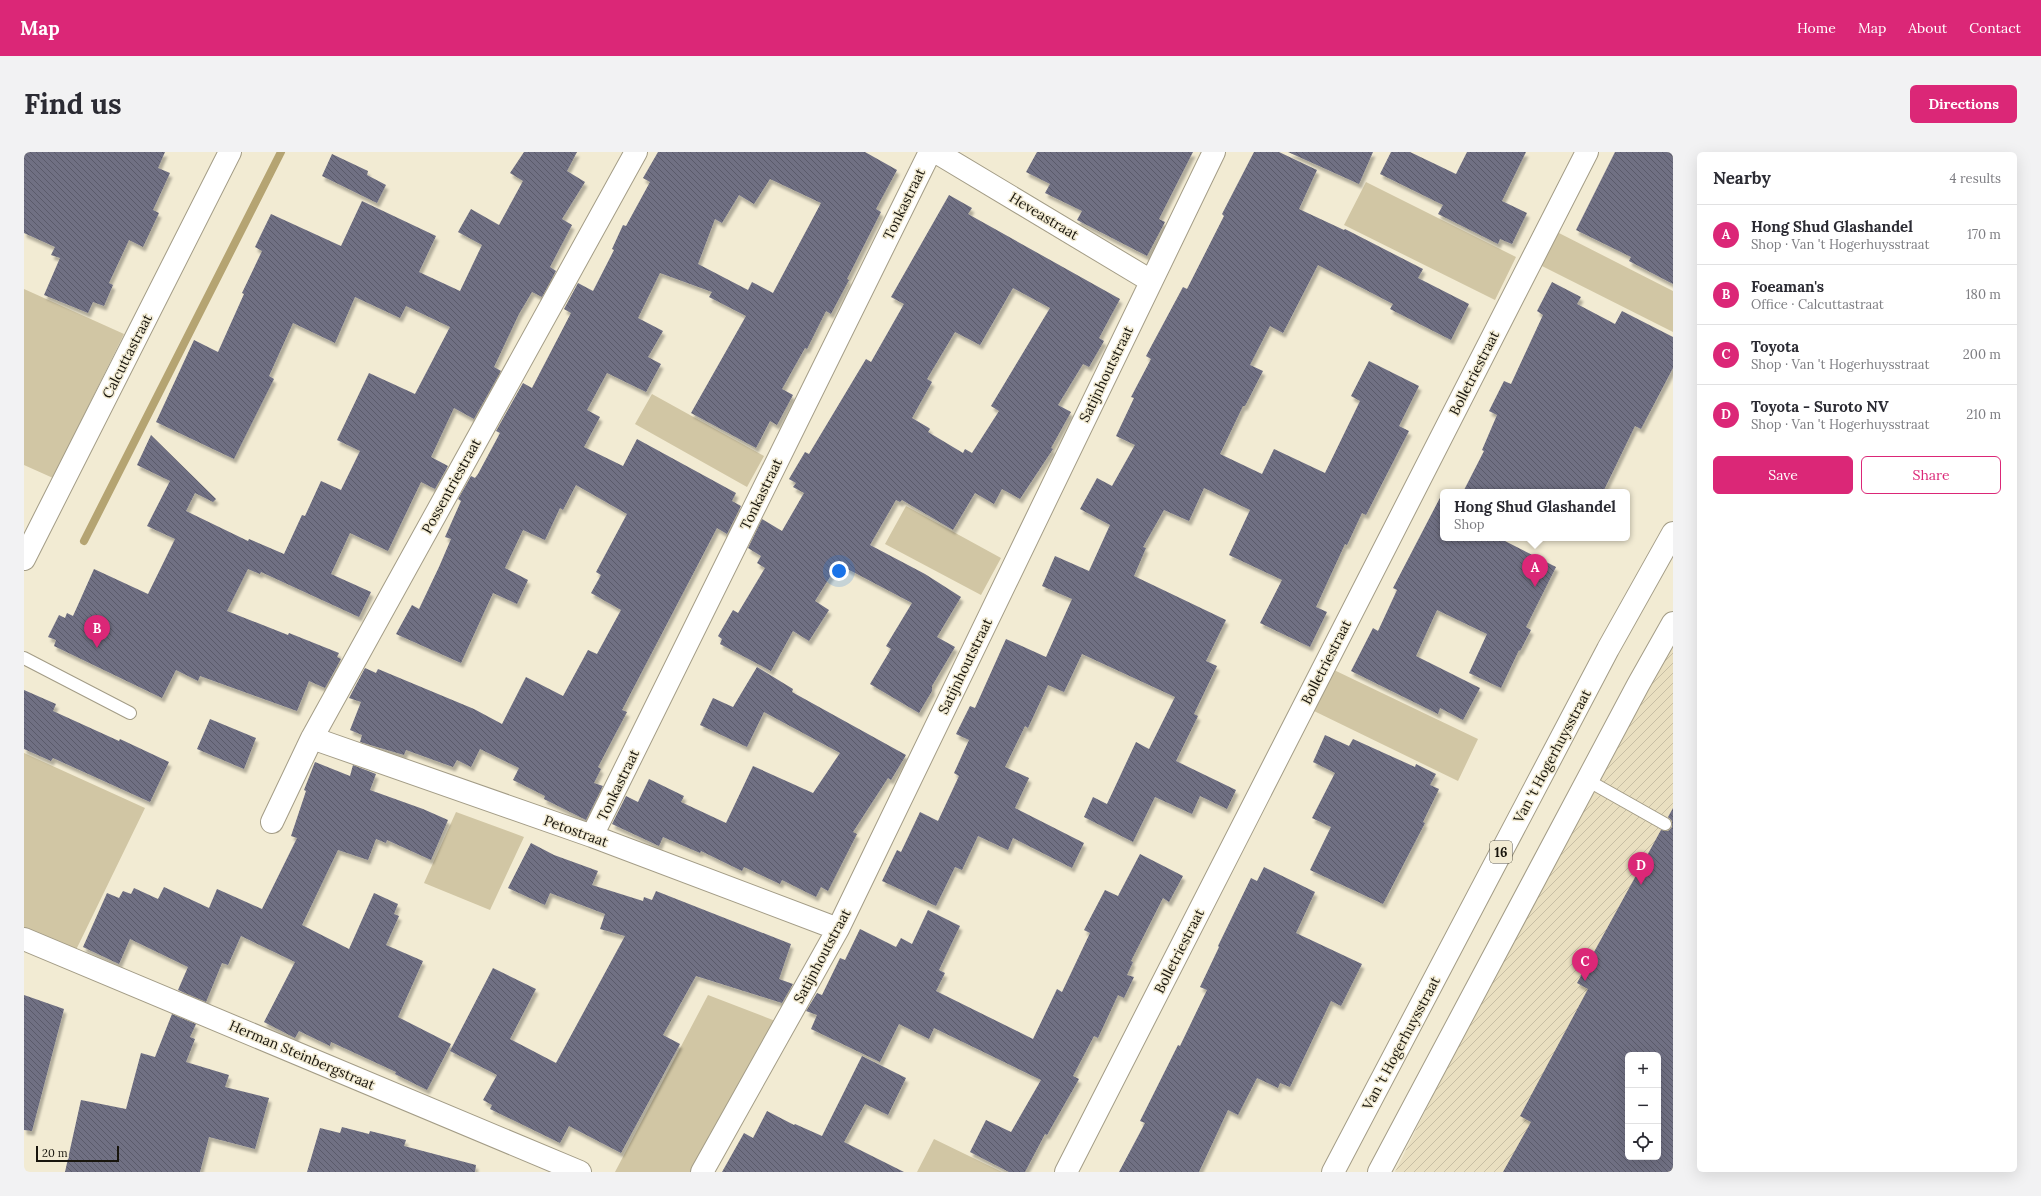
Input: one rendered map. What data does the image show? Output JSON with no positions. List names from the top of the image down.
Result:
{
  "streets": {
    "street": [
      "Tonkastraat",
      "Heveastraat",
      "Calcuttastraat",
      "Bolletriestraat",
      "Satijnhoutstraat",
      "Possentriestraat",
      "Van 't Hogerhuysstraat",
      "Petostraat",
      "16",
      "Herman Steinbergstraat"
    ]
  },
  "crossings": [
    ["Tonkastraat", "Petostraat"],
    ["Heveastraat", "Satijnhoutstraat"],
    ["Satijnhoutstraat", "Petostraat"],
    ["Possentriestraat", "Petostraat"]
  ],
  "scale_bar": "20 m",
  "page": {
    "header": "Map",
    "nav": [
      "Home",
      "Map",
      "About",
      "Contact"
    ],
    "buttons": [
      "Directions",
      ["Save", "Share"]
    ],
    "title": "Find us",
    "heading": ["Nearby", "4 results"],
    "list": [
      {
        "mark": "A",
        "name": "Hong Shud Glashandel",
        "note": "Shop · Van 't Hogerhuysstraat",
        "value": "170 m"
      },
      {
        "mark": "B",
        "name": "Foeaman's",
        "note": "Office · Calcuttastraat",
        "value": "180 m"
      },
      {
        "mark": "C",
        "name": "Toyota",
        "note": "Shop · Van 't Hogerhuysstraat",
        "value": "200 m"
      },
      {
        "mark": "D",
        "name": "Toyota - Suroto NV",
        "note": "Shop · Van 't Hogerhuysstraat",
        "value": "210 m"
      }
    ],
    "popup": ["Hong Shud Glashandel", "Shop"],
    "pins": [
      "A",
      "B",
      "D",
      "C"
    ],
    "map_buttons": ["+", "−"],
    "scale": "20 m"
  }
}
